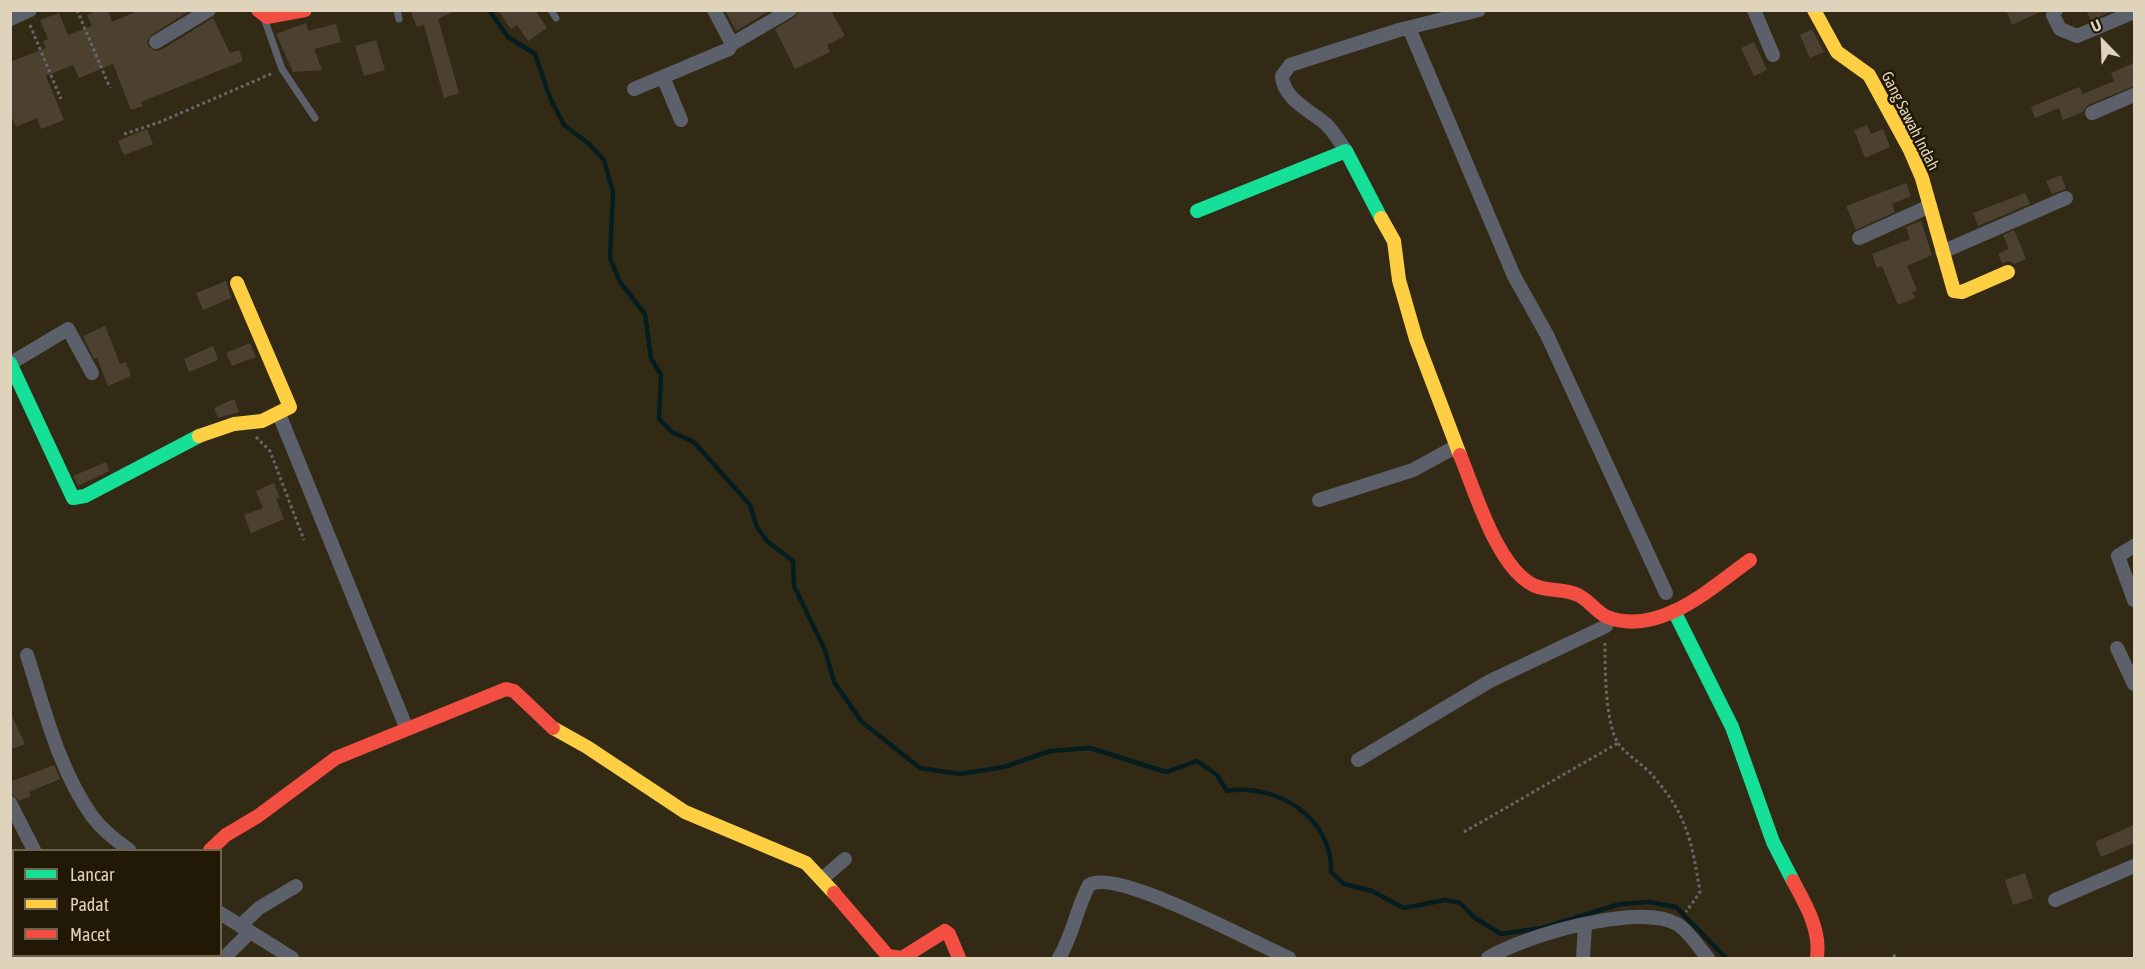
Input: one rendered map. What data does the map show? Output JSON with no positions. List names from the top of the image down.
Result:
{
  "streets": {
    "street": ["Gang Sawah Indah"]
  },
  "legend": ["Lancar", "Padat", "Macet"],
  "north": "top left"
}
